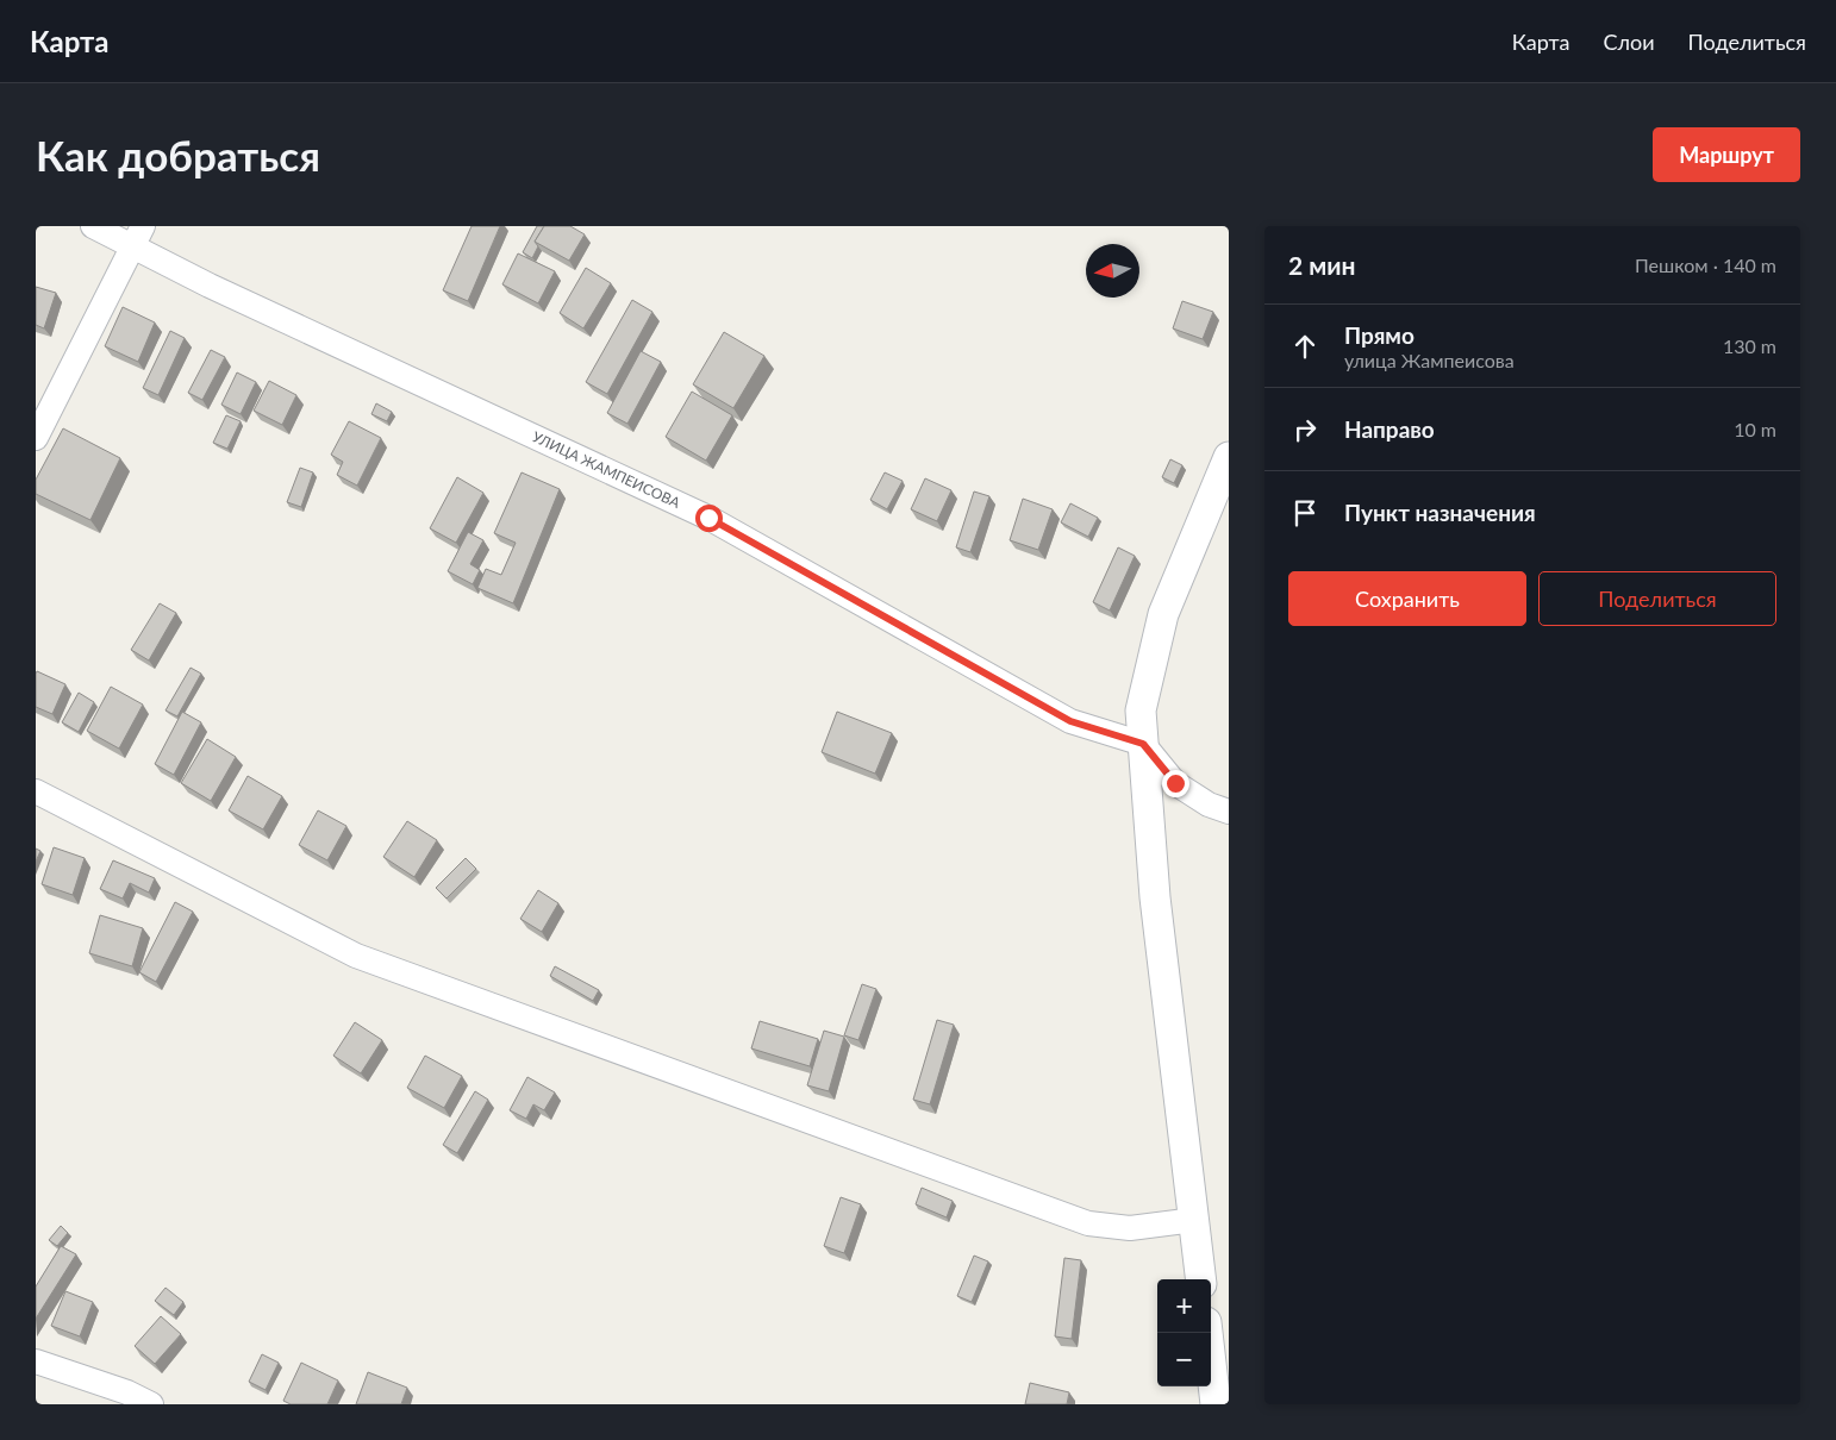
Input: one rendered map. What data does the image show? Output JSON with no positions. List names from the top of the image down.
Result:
{
  "streets": {
    "street": ["УЛИЦА ЖАМПЕИСОВА"]
  },
  "north": "left",
  "page": {
    "header": "Карта",
    "nav": ["Карта", "Слои", "Поделиться"],
    "buttons": [
      "Маршрут",
      ["Сохранить", "Поделиться"]
    ],
    "title": "Как добраться",
    "heading": ["2 мин", "Пешком · 140 m"],
    "list": [
      ["Прямо", "улица Жампеисова", "130 m"],
      ["Направо", "10 m"],
      "Пункт назначения"
    ],
    "map_buttons": ["+", "−"]
  }
}
